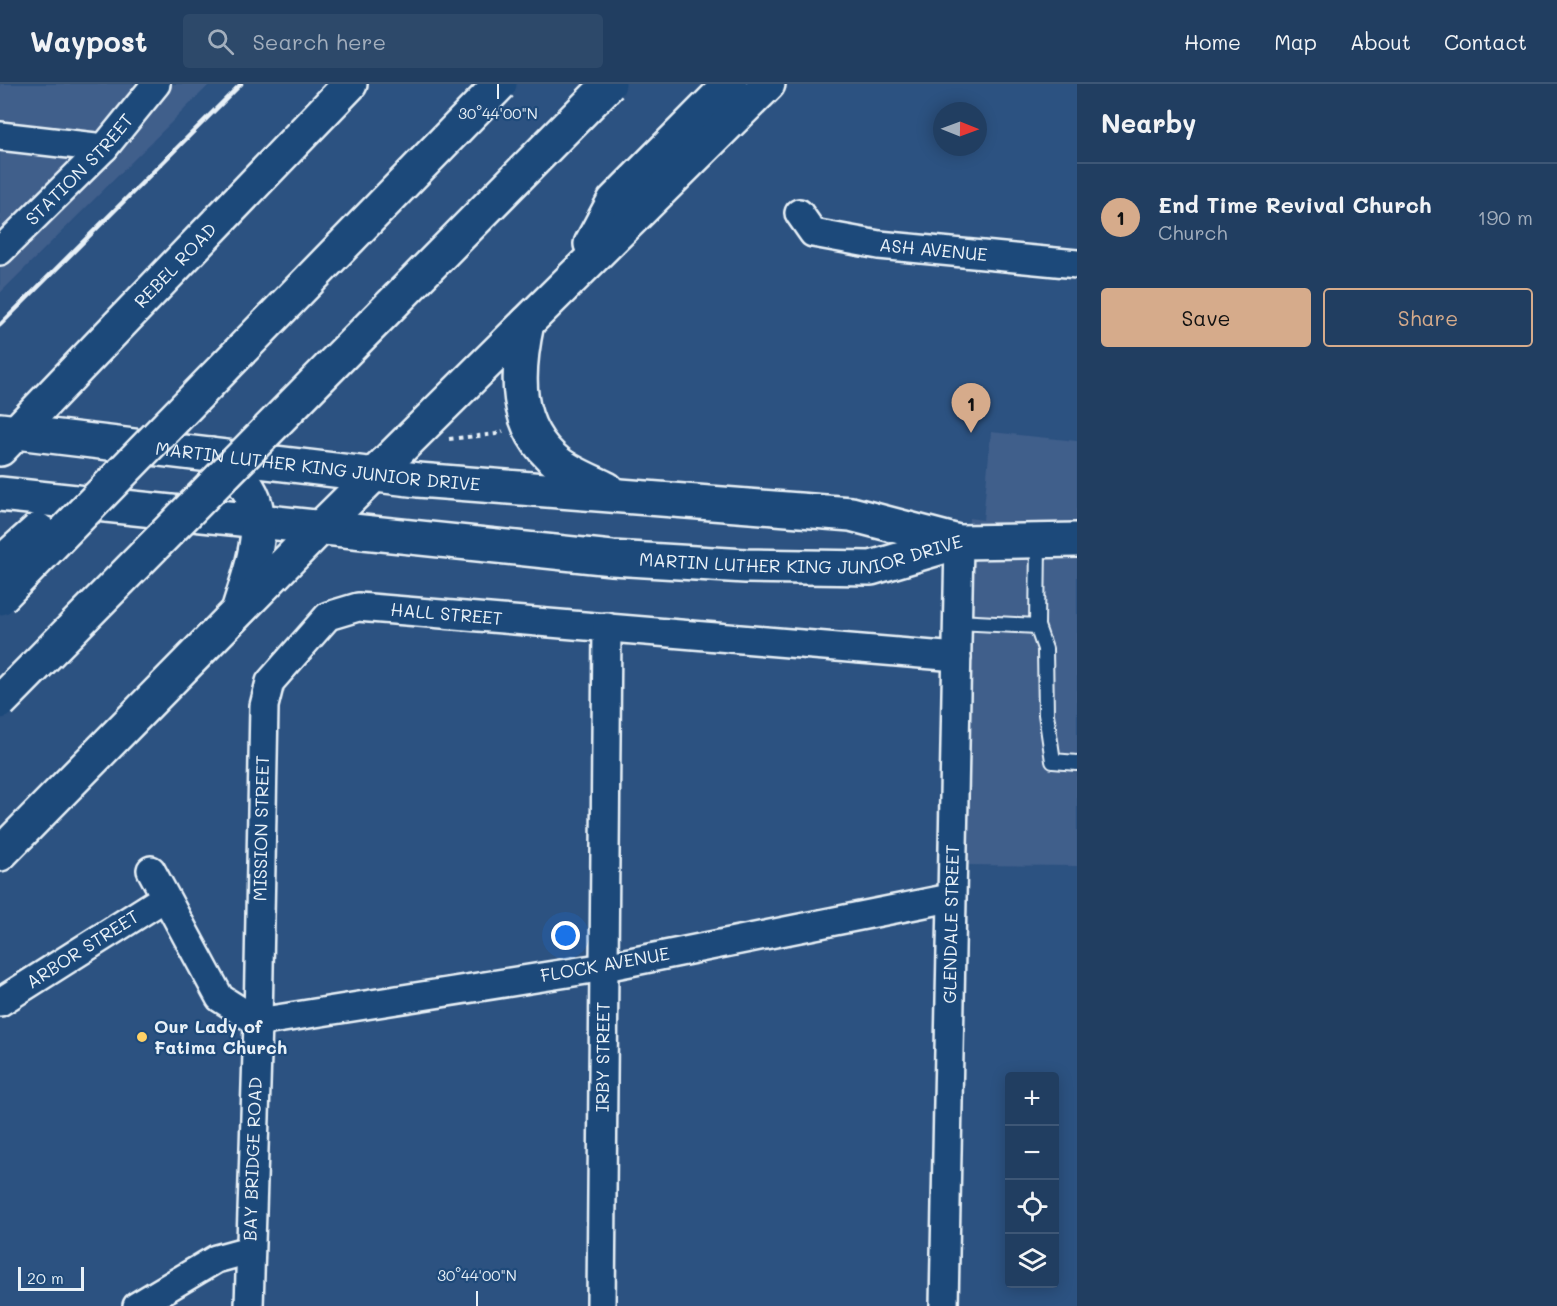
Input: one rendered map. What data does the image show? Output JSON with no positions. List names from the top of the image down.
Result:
{
  "streets": {
    "main road": ["REBEL ROAD", "MARTIN LUTHER KING JUNIOR DRIVE"],
    "street": [
      "STATION STREET",
      "ASH AVENUE",
      "HALL STREET",
      "MISSION STREET",
      "GLENDALE STREET",
      "ARBOR STREET",
      "FLOCK AVENUE",
      "IRBY STREET",
      "BAY BRIDGE ROAD"
    ]
  },
  "crossings": [
    ["REBEL ROAD", "MARTIN LUTHER KING JUNIOR DRIVE"],
    ["MARTIN LUTHER KING JUNIOR DRIVE", "GLENDALE STREET"],
    ["HALL STREET", "MISSION STREET"],
    ["HALL STREET", "GLENDALE STREET"],
    ["HALL STREET", "IRBY STREET"],
    ["MISSION STREET", "FLOCK AVENUE"],
    ["MISSION STREET", "BAY BRIDGE ROAD"],
    ["GLENDALE STREET", "FLOCK AVENUE"],
    ["FLOCK AVENUE", "IRBY STREET"],
    ["FLOCK AVENUE", "BAY BRIDGE ROAD"]
  ],
  "places": ["Our Lady of Fatima Church"],
  "scale_bar": "20 m",
  "north": "right",
  "page": {
    "header": "Waypost",
    "search": "Search here",
    "nav": [
      "Home",
      "Map",
      "About",
      "Contact"
    ],
    "heading": "Nearby",
    "list": [
      {
        "mark": "1",
        "name": "End Time Revival Church",
        "note": "Church",
        "value": "190 m"
      }
    ],
    "buttons": ["Save", "Share"],
    "pins": "1",
    "map_buttons": ["+", "−"],
    "scale": "20 m"
  },
  "coordinates": ["30°44'00\"N"]
}
